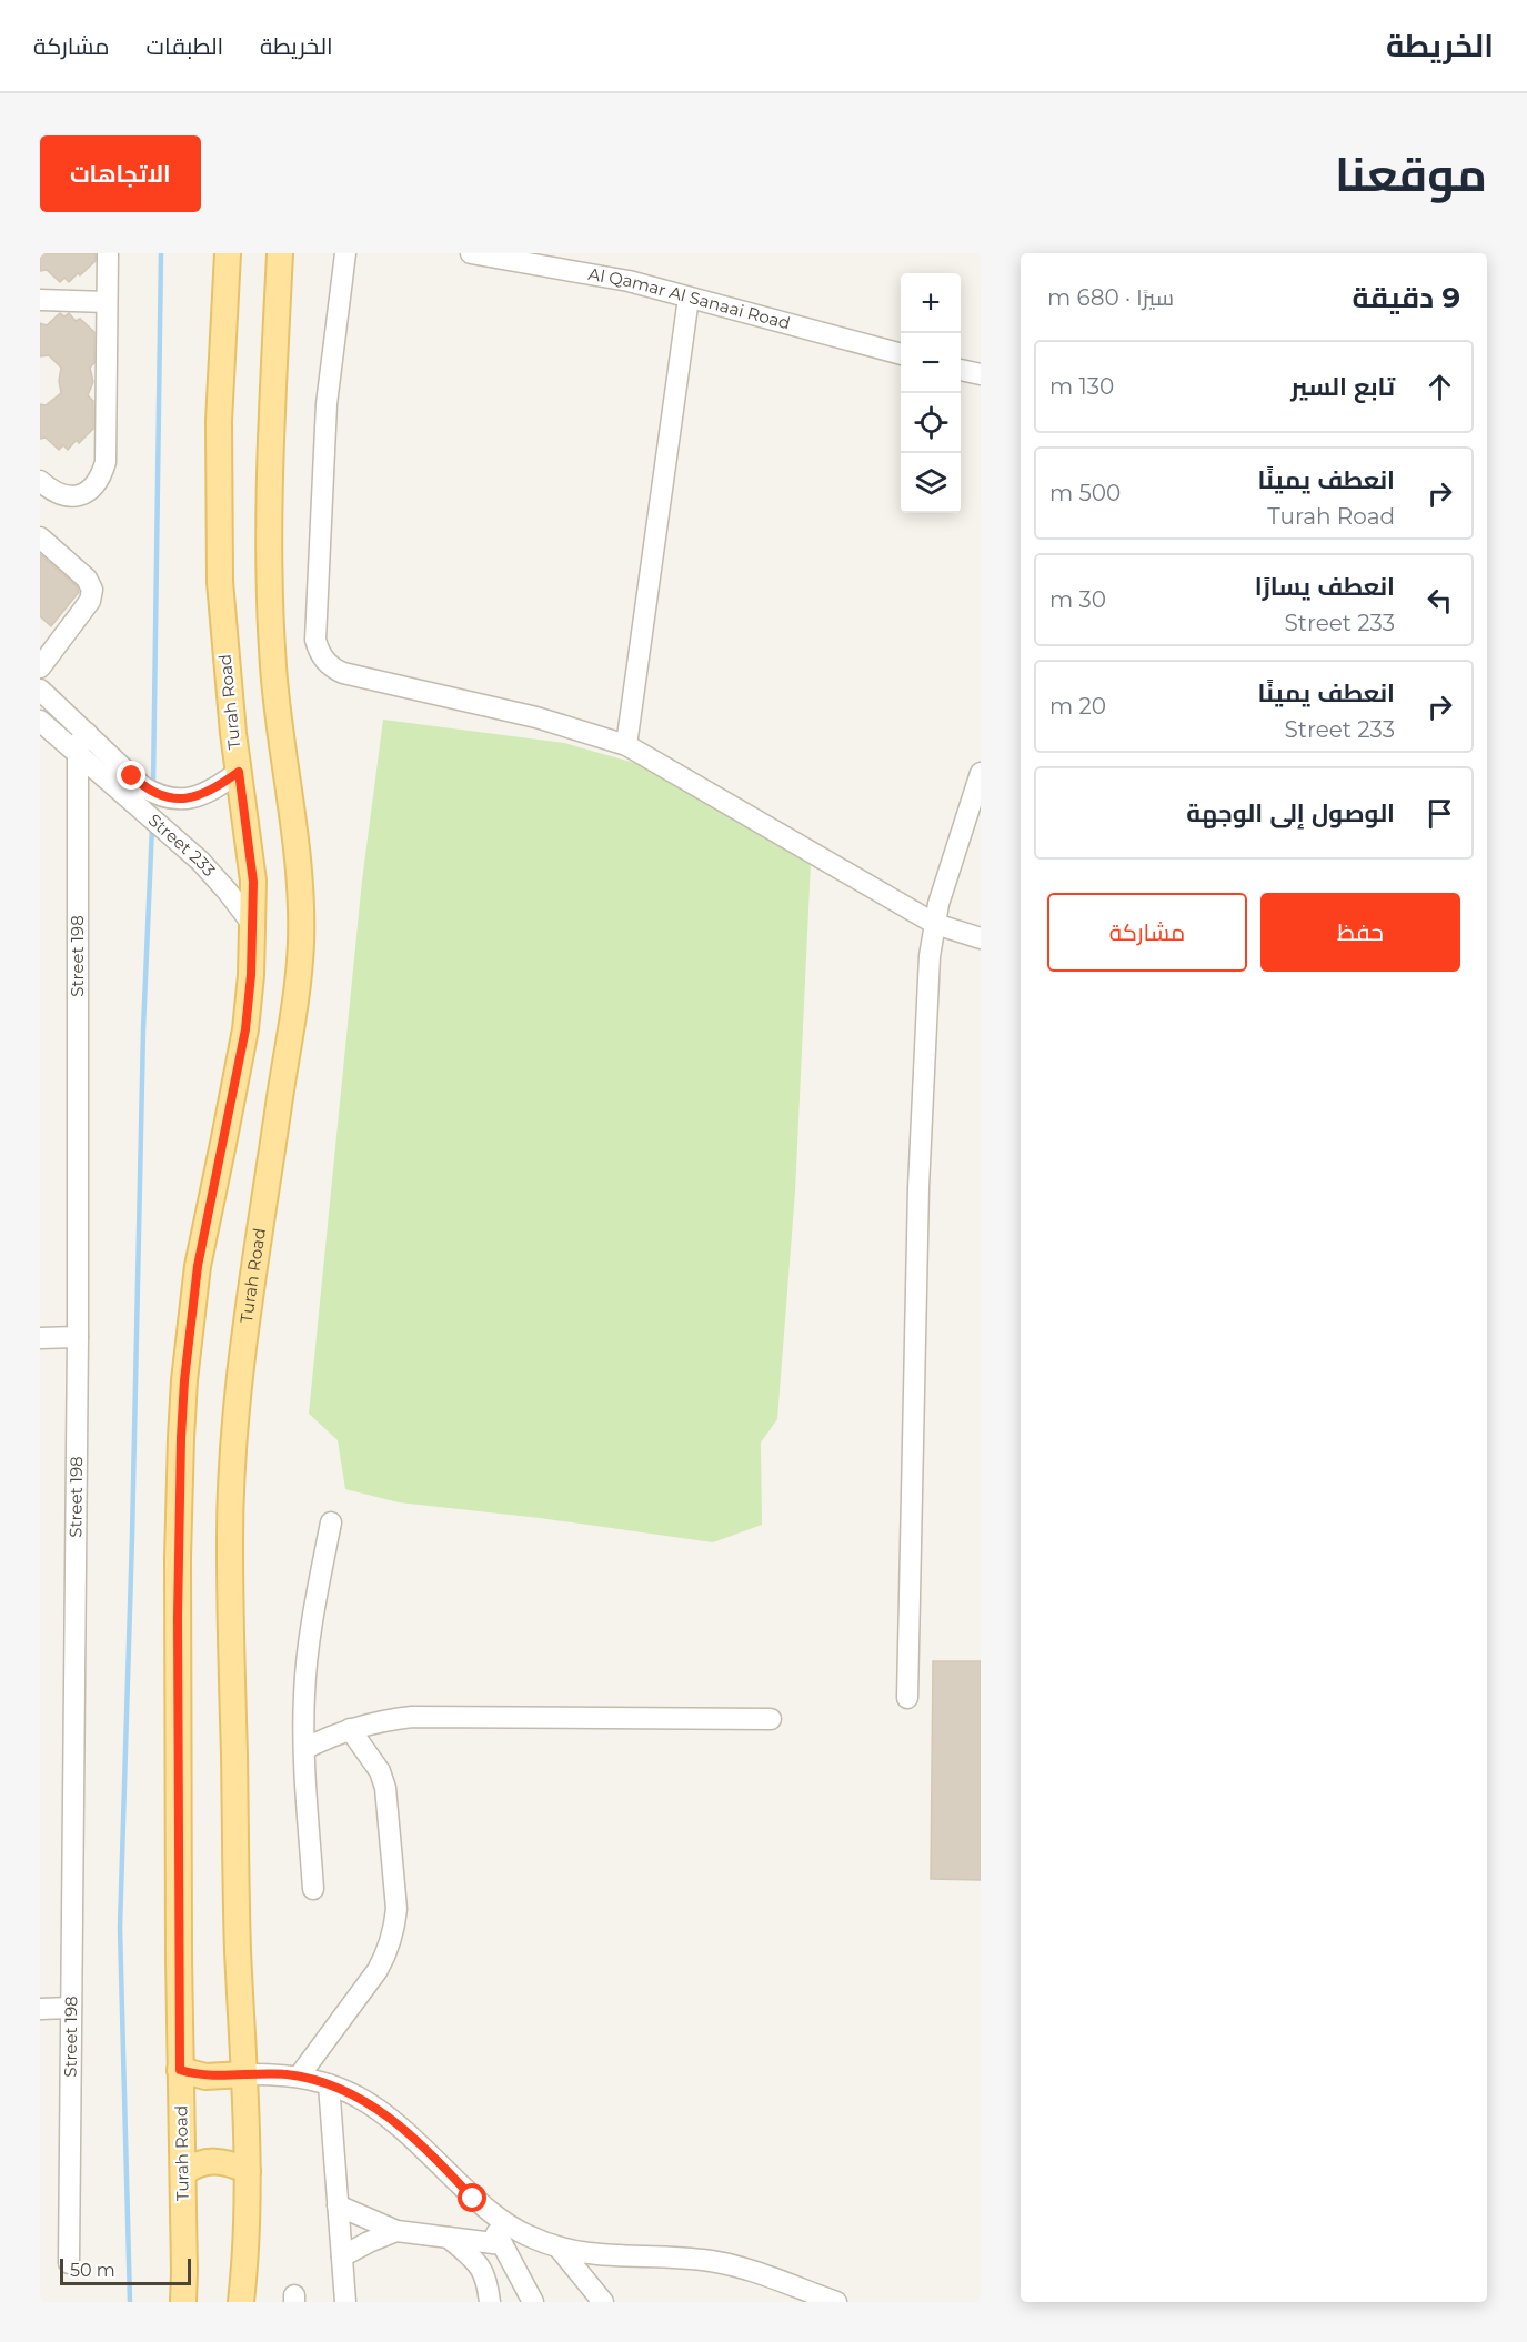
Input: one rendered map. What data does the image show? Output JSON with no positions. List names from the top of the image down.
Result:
{
  "streets": {
    "main road": ["Turah Road"],
    "street": ["Al Qamar Al Sanaai Road", "Street 233", "Street 198"]
  },
  "crossings": [
    ["Turah Road", "Street 233"],
    ["Street 233", "Street 198"]
  ],
  "scale_bar": "50 m",
  "page": {
    "header": "الخريطة",
    "nav": ["الخريطة", "الطبقات", "مشاركة"],
    "title": "موقعنا",
    "buttons": [
      "الاتجاهات",
      ["حفظ", "مشاركة"]
    ],
    "heading": ["9 دقيقة", "سيرًا · 680 m"],
    "map_buttons": ["+", "−"],
    "list": [
      ["تابع السير", "130 m"],
      ["انعطف يمينًا", "Turah Road", "500 m"],
      ["انعطف يسارًا", "Street 233", "30 m"],
      ["انعطف يمينًا", "Street 233", "20 m"],
      "الوصول إلى الوجهة"
    ],
    "scale": "50 m"
  }
}
